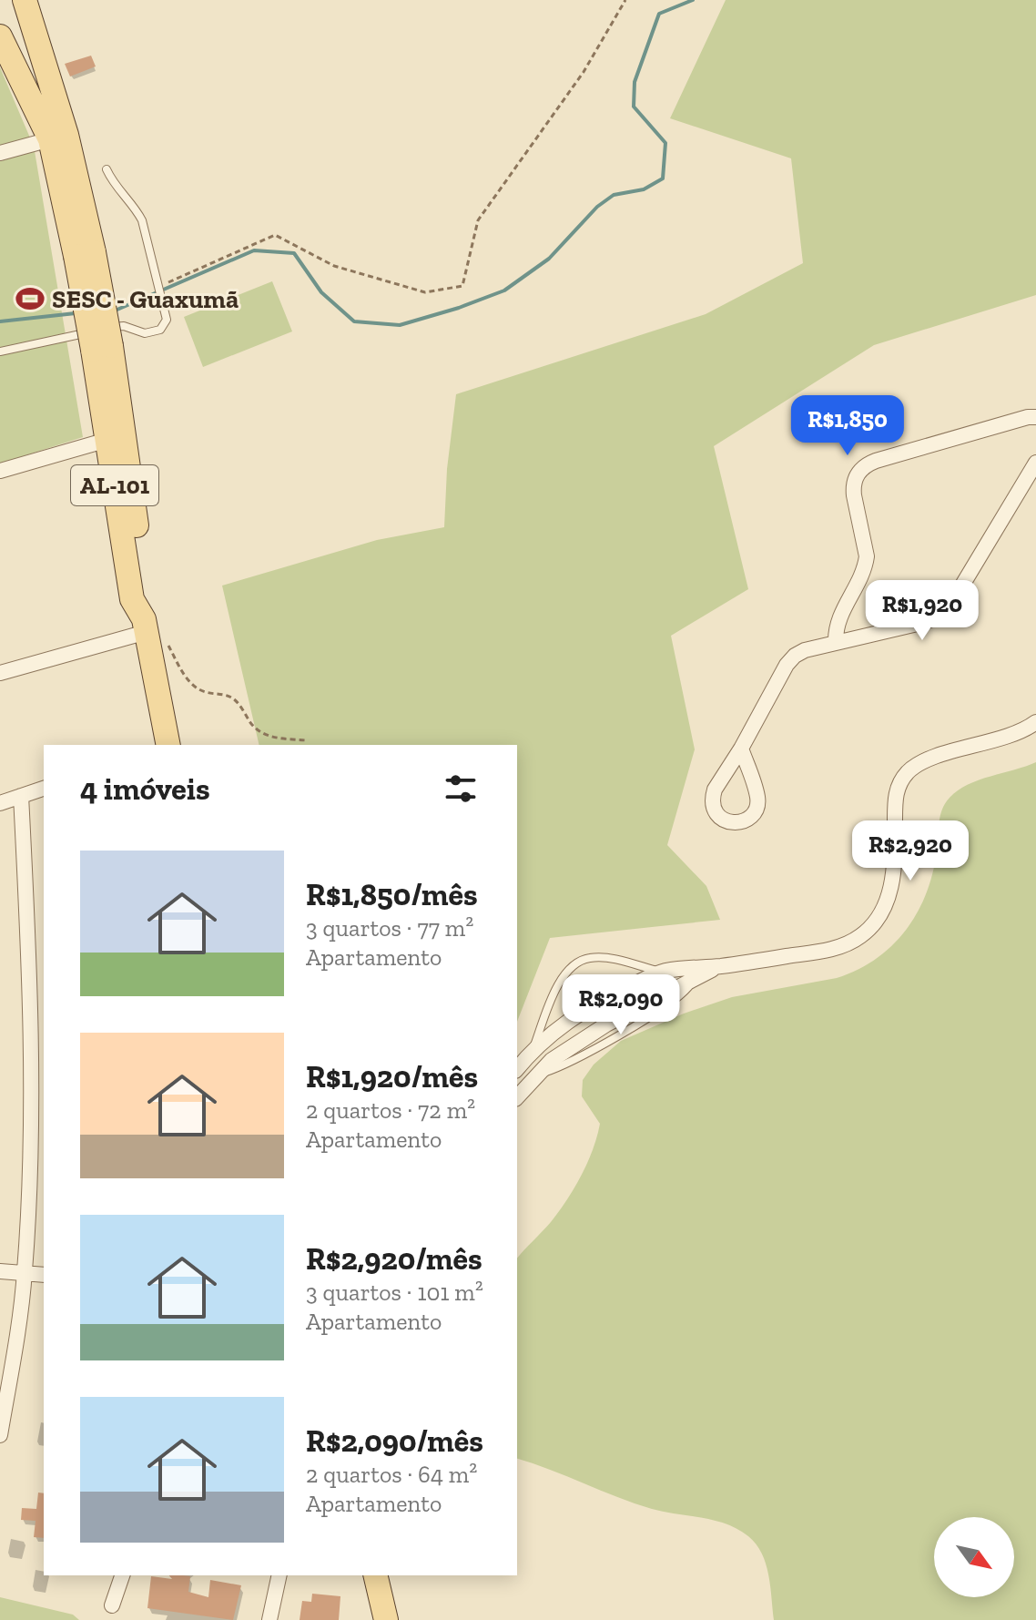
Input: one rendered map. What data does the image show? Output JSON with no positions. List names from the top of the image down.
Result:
{
  "streets": {
    "main road": ["AL-101"]
  },
  "places": {
    "sports": ["SESC - Guaxumã"]
  },
  "north": "bottom right",
  "page": {
    "price": [
      "R$1,850",
      "R$1,920",
      "R$2,920",
      "R$2,090"
    ],
    "heading": "4 imóveis",
    "list": [
      {
        "name": "R$1,850/mês",
        "note": "3 quartos · 77 m² · Apartamento"
      },
      {
        "name": "R$1,920/mês",
        "note": "2 quartos · 72 m² · Apartamento"
      },
      {
        "name": "R$2,920/mês",
        "note": "3 quartos · 101 m² · Apartamento"
      },
      {
        "name": "R$2,090/mês",
        "note": "2 quartos · 64 m² · Apartamento"
      }
    ]
  }
}
